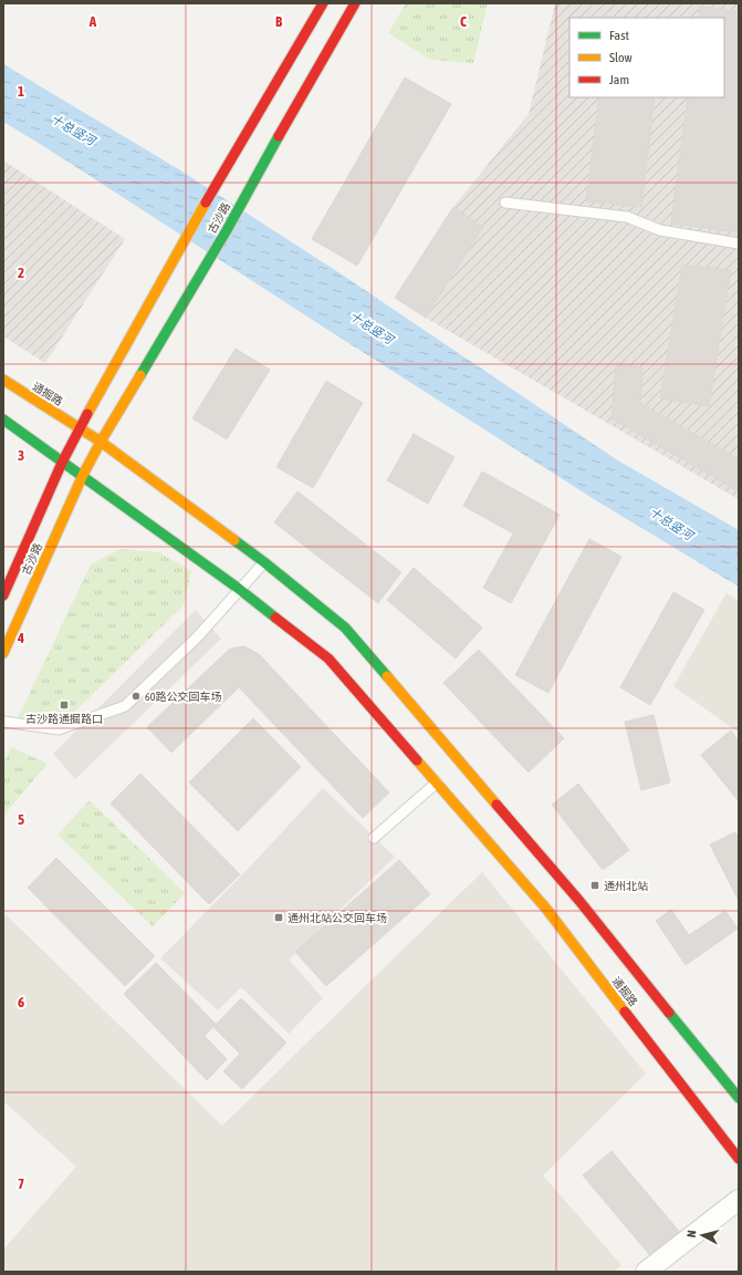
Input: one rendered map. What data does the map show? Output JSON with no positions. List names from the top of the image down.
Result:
{
  "streets": {
    "main road": ["古沙路", "通掘路"]
  },
  "crossings": [
    ["古沙路", "通掘路"]
  ],
  "water": ["十总竖河"],
  "places": {
    "other": ["60路公交回车场"],
    "transit": ["古沙路通掘路口", "通州北站", "通州北站公交回车场"]
  },
  "legend": ["Fast", "Slow", "Jam"],
  "north": "left",
  "grid": {
    "columns": ["A", "B", "C"],
    "rows": [
      "1",
      "2",
      "3",
      "4",
      "5",
      "6",
      "7"
    ]
  }
}
